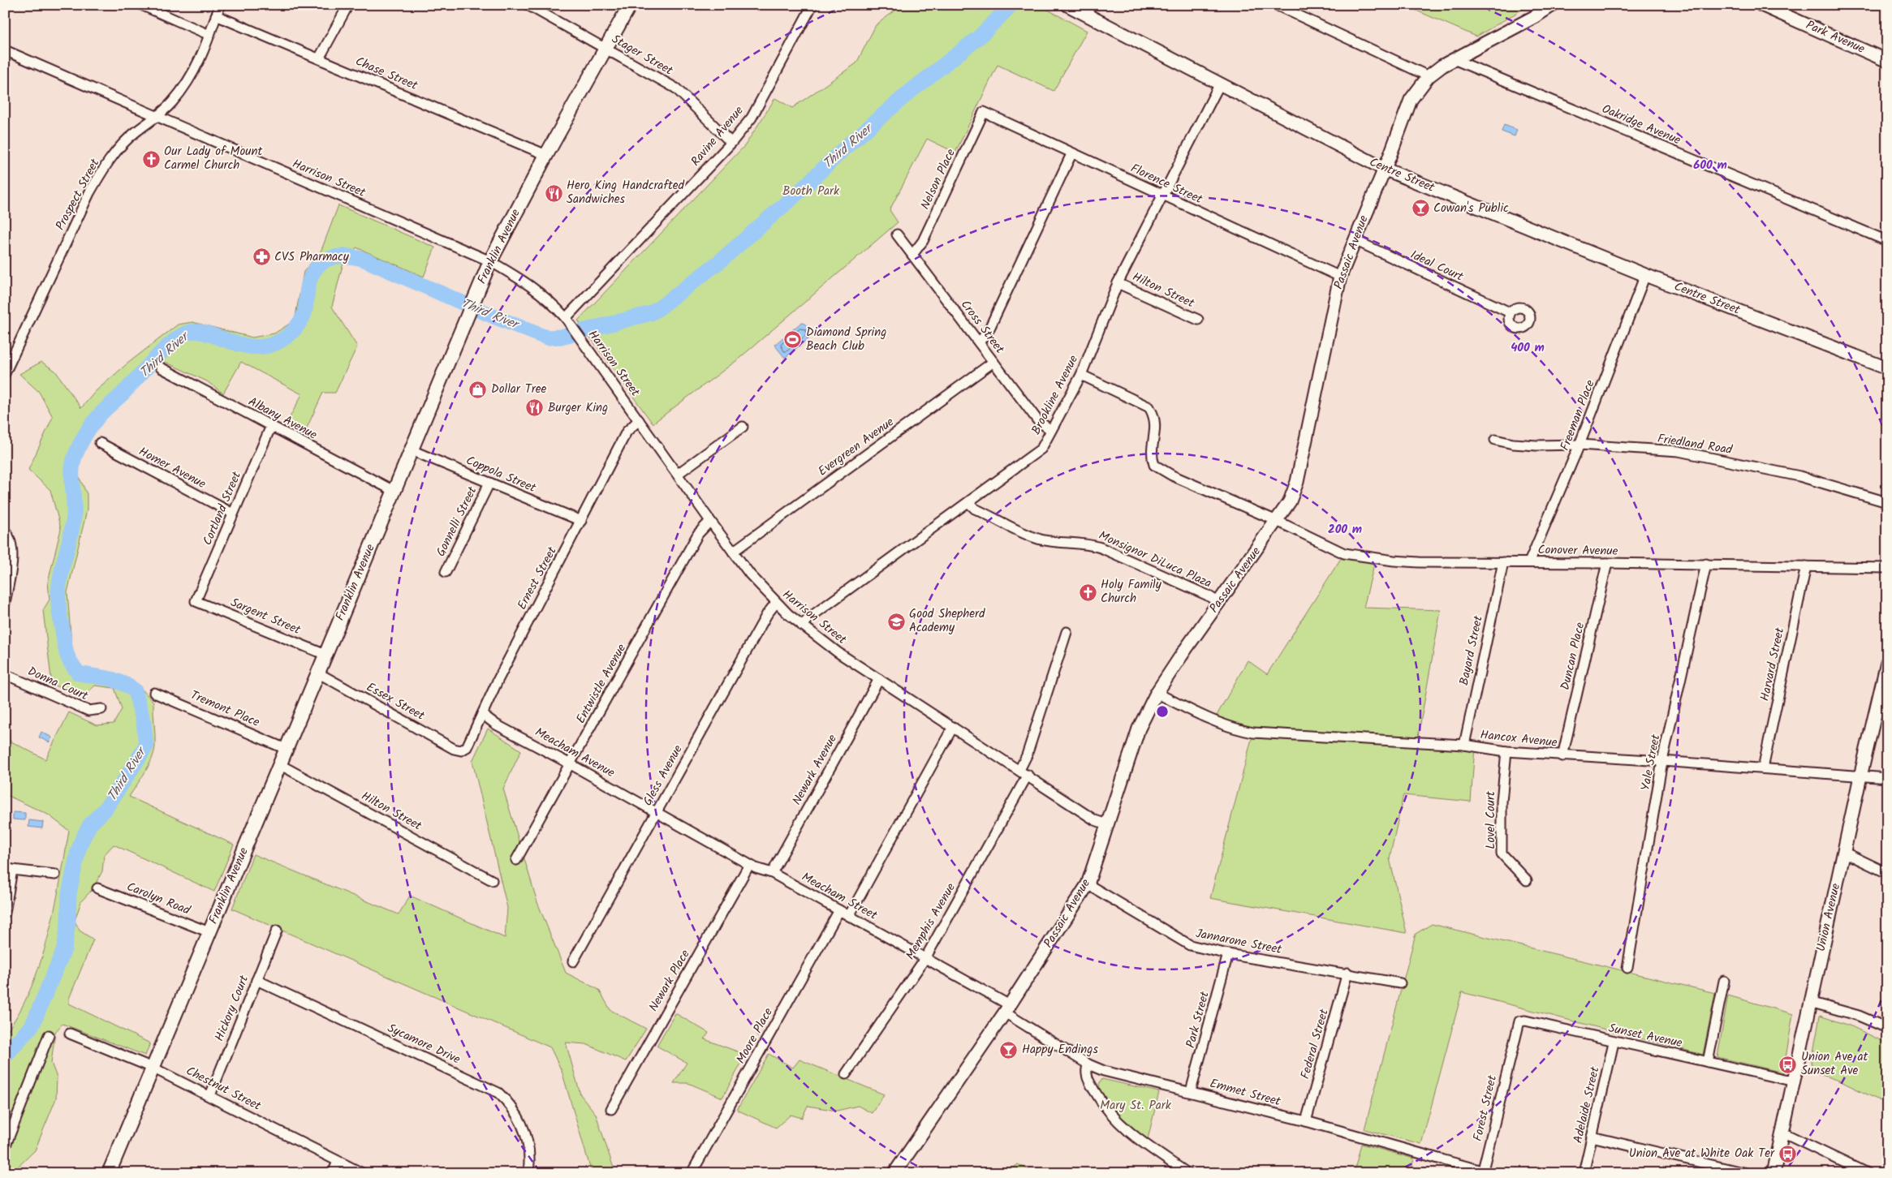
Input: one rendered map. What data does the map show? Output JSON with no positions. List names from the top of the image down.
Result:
{
  "streets": {
    "main road": ["Franklin Avenue"],
    "street": [
      "Park Avenue",
      "Stager Street",
      "Chase Street",
      "Oakridge Avenue",
      "Ravine Avenue",
      "Centre Street",
      "Harrison Street",
      "Nelson Place",
      "Florence Street",
      "Prospect Street",
      "Passaic Avenue",
      "Ideal Court",
      "Hilton Street",
      "Cross Street",
      "Brookline Avenue",
      "Freeman Place",
      "Albany Avenue",
      "Friedland Road",
      "Evergreen Avenue",
      "Homer Avenue",
      "Coppola Street",
      "Cortland Street",
      "Gonnelli Street",
      "Conover Avenue",
      "Monsignor DiLuca Plaza",
      "Ernest Street",
      "Sargent Street",
      "Bayard Street",
      "Duncan Place",
      "Harvard Street",
      "Donna Court",
      "Entwistle Avenue",
      "Essex Street",
      "Tremont Place",
      "Hancox Avenue",
      "Meacham Avenue",
      "Yale Street",
      "Newark Avenue",
      "Gless Avenue",
      "Lovel Court",
      "Meacham Street",
      "Carolyn Road",
      "Union Avenue",
      "Memphis Avenue",
      "Jannarone Street",
      "Newark Place",
      "Hickory Court",
      "Park Street",
      "Moore Place",
      "Sunset Avenue",
      "Sycamore Drive",
      "Federal Street",
      "Chestnut Street",
      "Emmet Street",
      "Adelaide Street",
      "Forest Street"
    ]
  },
  "crossings": [
    ["Stager Street", "Ravine Avenue"],
    ["Stager Street", "Franklin Avenue"],
    ["Chase Street", "Prospect Street"],
    ["Chase Street", "Franklin Avenue"],
    ["Oakridge Avenue", "Passaic Avenue"],
    ["Ravine Avenue", "Harrison Street"],
    ["Centre Street", "Passaic Avenue"],
    ["Centre Street", "Brookline Avenue"],
    ["Centre Street", "Freeman Place"],
    ["Harrison Street", "Prospect Street"],
    ["Harrison Street", "Franklin Avenue"],
    ["Harrison Street", "Passaic Avenue"],
    ["Harrison Street", "Brookline Avenue"],
    ["Harrison Street", "Evergreen Avenue"],
    ["Harrison Street", "Ernest Street"],
    ["Harrison Street", "Entwistle Avenue"],
    ["Harrison Street", "Newark Avenue"],
    ["Harrison Street", "Gless Avenue"],
    ["Harrison Street", "Memphis Avenue"],
    ["Nelson Place", "Florence Street"],
    ["Nelson Place", "Cross Street"],
    ["Florence Street", "Passaic Avenue"],
    ["Florence Street", "Brookline Avenue"],
    ["Franklin Avenue", "Hilton Street"],
    ["Franklin Avenue", "Albany Avenue"],
    ["Franklin Avenue", "Coppola Street"],
    ["Franklin Avenue", "Sargent Street"],
    ["Franklin Avenue", "Essex Street"],
    ["Franklin Avenue", "Tremont Place"],
    ["Franklin Avenue", "Carolyn Road"],
    ["Franklin Avenue", "Chestnut Street"],
    ["Passaic Avenue", "Ideal Court"],
    ["Passaic Avenue", "Conover Avenue"],
    ["Passaic Avenue", "Monsignor DiLuca Plaza"],
    ["Passaic Avenue", "Hancox Avenue"],
    ["Passaic Avenue", "Meacham Street"],
    ["Passaic Avenue", "Jannarone Street"],
    ["Passaic Avenue", "Emmet Street"],
    ["Hilton Street", "Brookline Avenue"],
    ["Cross Street", "Brookline Avenue"],
    ["Cross Street", "Evergreen Avenue"],
    ["Brookline Avenue", "Conover Avenue"],
    ["Brookline Avenue", "Monsignor DiLuca Plaza"],
    ["Freeman Place", "Friedland Road"],
    ["Freeman Place", "Conover Avenue"],
    ["Albany Avenue", "Cortland Street"],
    ["Homer Avenue", "Cortland Street"],
    ["Coppola Street", "Gonnelli Street"],
    ["Coppola Street", "Ernest Street"],
    ["Cortland Street", "Sargent Street"],
    ["Conover Avenue", "Bayard Street"],
    ["Conover Avenue", "Duncan Place"],
    ["Conover Avenue", "Harvard Street"],
    ["Conover Avenue", "Yale Street"],
    ["Ernest Street", "Essex Street"],
    ["Ernest Street", "Meacham Avenue"],
    ["Bayard Street", "Hancox Avenue"],
    ["Duncan Place", "Hancox Avenue"],
    ["Harvard Street", "Hancox Avenue"],
    ["Entwistle Avenue", "Meacham Avenue"],
    ["Hancox Avenue", "Yale Street"],
    ["Hancox Avenue", "Lovel Court"],
    ["Hancox Avenue", "Union Avenue"],
    ["Meacham Avenue", "Gless Avenue"],
    ["Meacham Avenue", "Meacham Street"],
    ["Newark Avenue", "Meacham Street"],
    ["Gless Avenue", "Meacham Street"],
    ["Meacham Street", "Memphis Avenue"],
    ["Meacham Street", "Newark Place"],
    ["Meacham Street", "Moore Place"],
    ["Meacham Street", "Emmet Street"],
    ["Union Avenue", "Sunset Avenue"],
    ["Jannarone Street", "Park Street"],
    ["Jannarone Street", "Federal Street"],
    ["Hickory Court", "Sycamore Drive"],
    ["Hickory Court", "Chestnut Street"],
    ["Park Street", "Emmet Street"],
    ["Sunset Avenue", "Adelaide Street"],
    ["Sunset Avenue", "Forest Street"],
    ["Federal Street", "Emmet Street"],
    ["Emmet Street", "Forest Street"]
  ],
  "water": ["Third River"],
  "parks": ["Booth Park", "Mary St. Park"],
  "places": {
    "church": ["Our Lady of Mount Carmel Church", "Holy Family Church"],
    "restaurant": ["Hero King Handcrafted Sandwiches", "Burger King"],
    "bar": ["Cowan's Public", "Happy Endings"],
    "pharmacy": ["CVS Pharmacy"],
    "sports": ["Diamond Spring Beach Club"],
    "shop": ["Dollar Tree"],
    "school or university": ["Good Shepherd Academy"],
    "bus stop": ["Union Ave at Sunset Ave", "Union Ave at White Oak Ter"]
  },
  "rings": ["600 m", "400 m", "200 m"]
}
